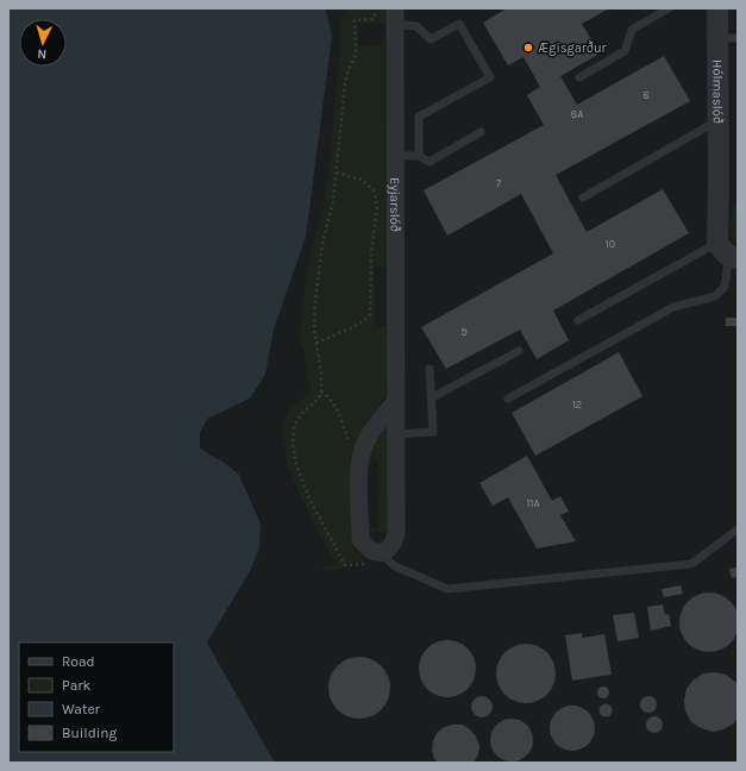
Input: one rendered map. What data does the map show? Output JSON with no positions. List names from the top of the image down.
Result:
{
  "streets": {
    "street": ["Hólmaslóð", "Eyjarslóð"]
  },
  "places": ["Ægisgarður"],
  "house_numbers": [
    "8",
    "8A",
    "7",
    "10",
    "9",
    "12",
    "11A"
  ],
  "legend": [
    "Road",
    "Park",
    "Water",
    "Building"
  ],
  "north": "bottom"
}
